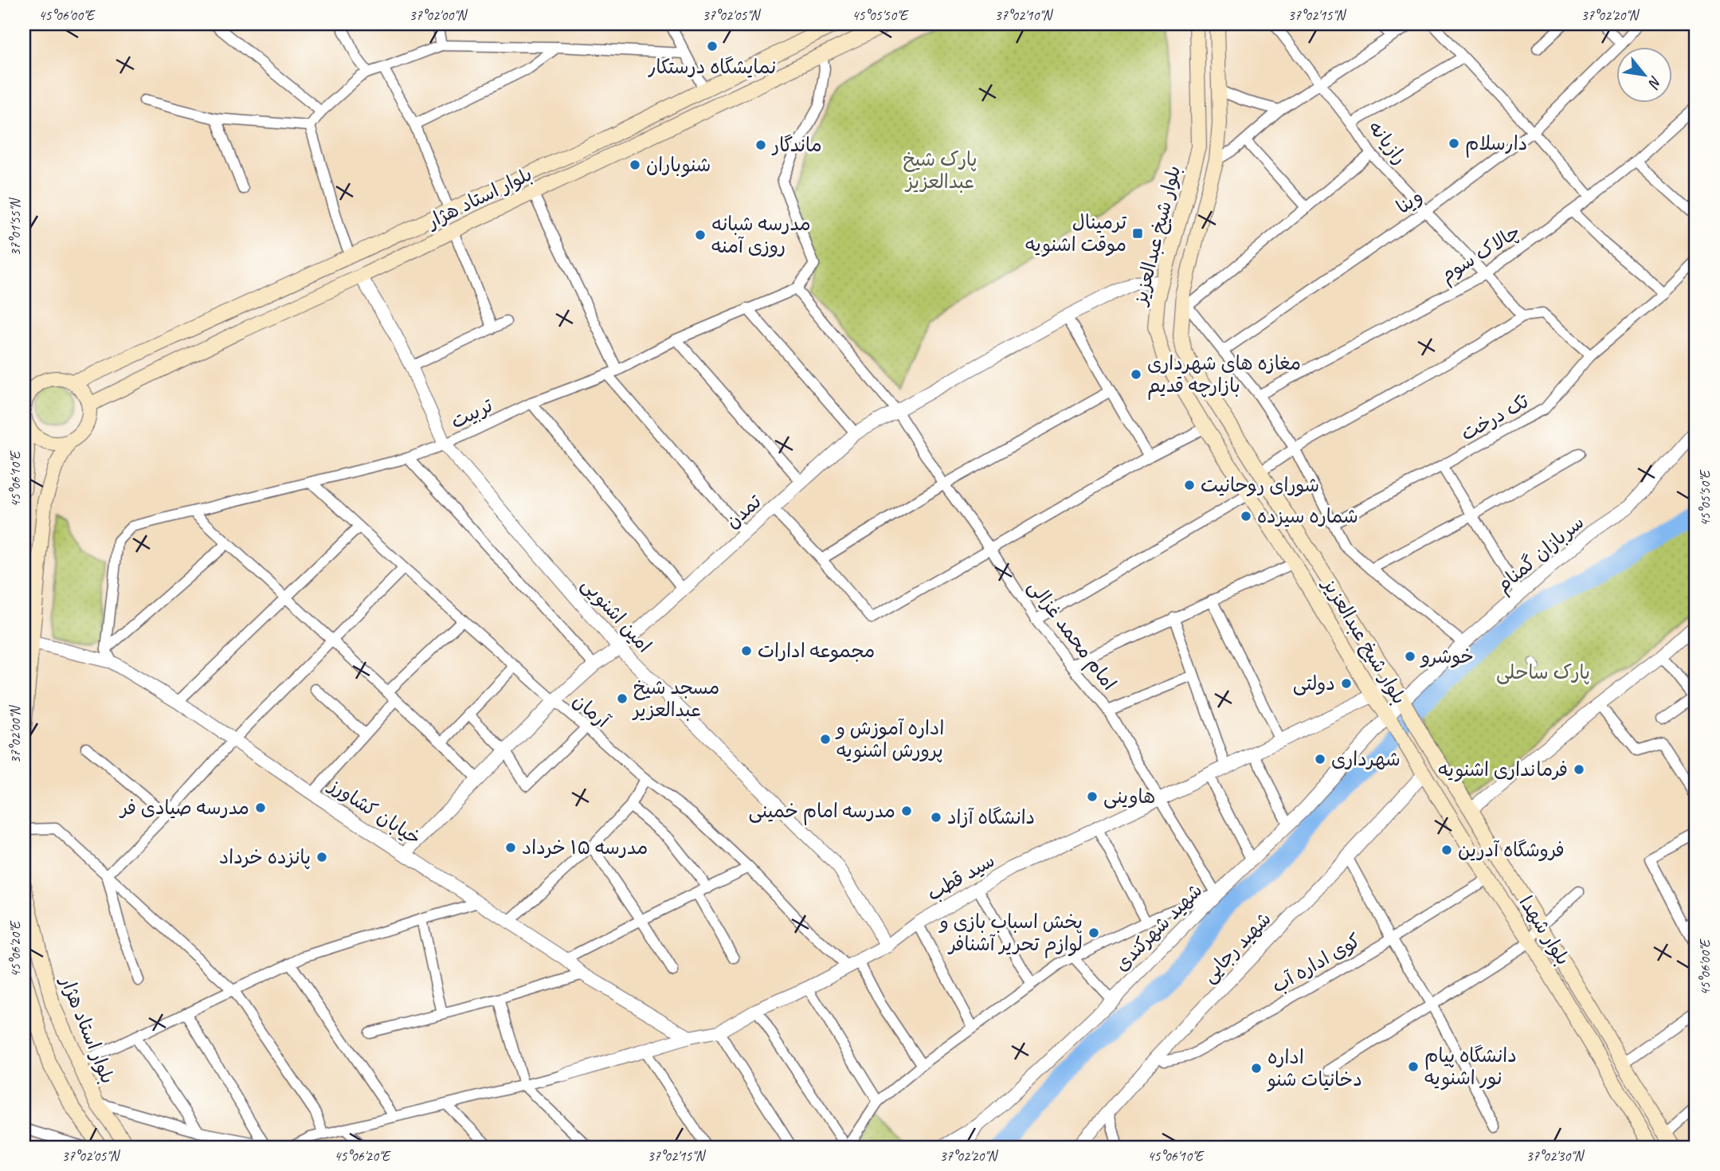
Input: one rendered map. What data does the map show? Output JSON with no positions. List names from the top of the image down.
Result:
{
  "streets": {
    "main road": ["بلوار استاد هژار", "بلوار شیخ عبدالعزیز", "بلوار شهدا"],
    "street": [
      "رازیانه",
      "وینا",
      "چالاک سوم",
      "تربیت",
      "تک درخت",
      "تمدن",
      "سربازان گمنام",
      "امین اشنویی",
      "امام محمد غزالی",
      "آرمان",
      "خیابان کشاورز",
      "سید قطب",
      "شهید شهرکندی",
      "شهید رجایی",
      "کوی اداره آب"
    ]
  },
  "crossings": [
    ["رازیانه", "وینا"],
    ["رازیانه", "چالاک سوم"],
    ["بلوار استاد هژار", "امین اشنویی"],
    ["بلوار شیخ عبدالعزیز", "تمدن"],
    ["بلوار شیخ عبدالعزیز", "سربازان گمنام"],
    ["بلوار شیخ عبدالعزیز", "سید قطب"],
    ["بلوار شیخ عبدالعزیز", "شهید شهرکندی"],
    ["بلوار شیخ عبدالعزیز", "بلوار شهدا"],
    ["تربیت", "امین اشنویی"],
    ["تربیت", "آرمان"],
    ["تربیت", "خیابان کشاورز"],
    ["تمدن", "امین اشنویی"],
    ["تمدن", "امام محمد غزالی"],
    ["تمدن", "آرمان"],
    ["تمدن", "خیابان کشاورز"],
    ["سربازان گمنام", "شهید شهرکندی"],
    ["سربازان گمنام", "بلوار شهدا"],
    ["امین اشنویی", "سید قطب"],
    ["امام محمد غزالی", "سید قطب"],
    ["امام محمد غزالی", "شهید شهرکندی"],
    ["آرمان", "سید قطب"],
    ["خیابان کشاورز", "سید قطب"],
    ["شهید شهرکندی", "بلوار شهدا"],
    ["بلوار شهدا", "شهید رجایی"],
    ["بلوار شهدا", "کوی اداره آب"],
    ["شهید رجایی", "کوی اداره آب"]
  ],
  "parks": ["پارک شیخ عبدالعزیز", "پارک ساحلی"],
  "places": {
    "other": [
      "نمایشگاه درستکار",
      "دارسلام",
      "ماندگار",
      "شنوباران",
      "مدرسه شبانه روزی آمنه",
      "مغازه های شهرداری بازارچه قدیم",
      "شورای روحانیت",
      "شماره سیزده",
      "مجموعه ادارات",
      "خوشرو",
      "دولتی",
      "مسجد شیخ عبدالعزیر",
      "اداره آموزش و پرورش اشنویه",
      "شهرداری",
      "فرمانداری اشنویه",
      "هاوینی",
      "مدرسه صیادی فر",
      "مدرسه امام خمینی",
      "دانشگاه آزاد",
      "مدرسه ۱۵ خرداد",
      "فروشگاه آدرین",
      "پانزده خرداد",
      "پخش اسباب بازی و لوازم تحریر آشنافر",
      "دانشگاه پیام نور اشنویه",
      "اداره دخانیات شنو"
    ],
    "transit": ["ترمینال موقت اشنویه"]
  },
  "north": "bottom right",
  "coordinates": [
    "45°06'00\"E",
    "37°02'00\"N",
    "37°02'05\"N",
    "45°05'50\"E",
    "37°02'10\"N",
    "37°02'15\"N",
    "37°02'20\"N",
    "37°01'55\"N",
    "45°06'10\"E",
    "45°06'20\"E",
    "37°02'30\"N"
  ]
}
